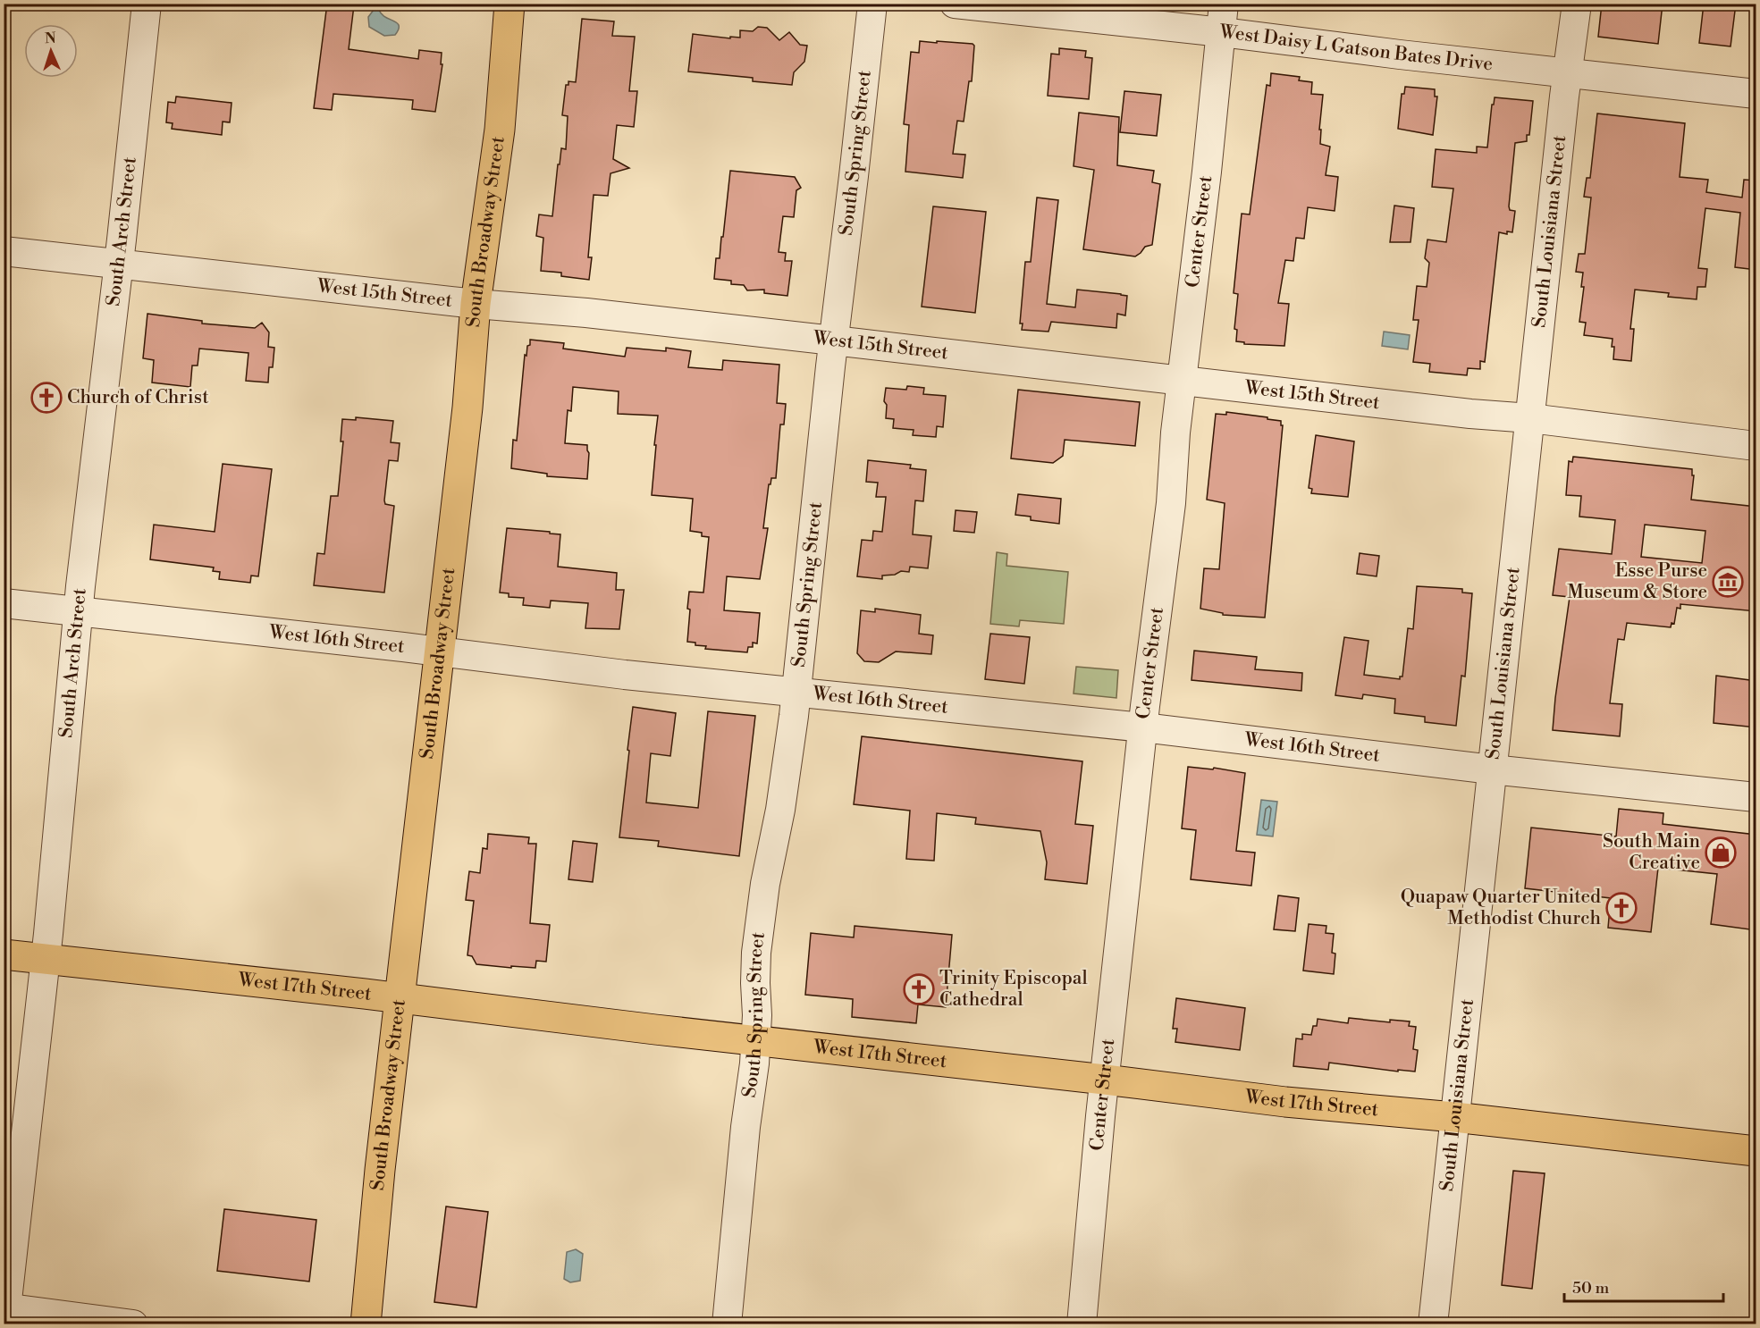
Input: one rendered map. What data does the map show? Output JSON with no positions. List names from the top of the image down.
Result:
{
  "streets": {
    "main road": ["South Broadway Street", "West 17th Street"],
    "street": [
      "West Daisy L Gatson Bates Drive",
      "South Spring Street",
      "South Arch Street",
      "Center Street",
      "South Louisiana Street",
      "West 15th Street",
      "West 16th Street"
    ]
  },
  "crossings": [
    ["West Daisy L Gatson Bates Drive", "Center Street"],
    ["West Daisy L Gatson Bates Drive", "South Louisiana Street"],
    ["South Spring Street", "West 15th Street"],
    ["South Spring Street", "West 16th Street"],
    ["South Spring Street", "West 17th Street"],
    ["South Arch Street", "West 15th Street"],
    ["South Arch Street", "West 16th Street"],
    ["South Arch Street", "West 17th Street"],
    ["South Broadway Street", "West 15th Street"],
    ["South Broadway Street", "West 16th Street"],
    ["South Broadway Street", "West 17th Street"],
    ["Center Street", "West 15th Street"],
    ["Center Street", "West 16th Street"],
    ["Center Street", "West 17th Street"],
    ["South Louisiana Street", "West 15th Street"],
    ["South Louisiana Street", "West 16th Street"],
    ["South Louisiana Street", "West 17th Street"]
  ],
  "places": {
    "church": ["Church of Christ", "Quapaw Quarter United Methodist Church", "Trinity Episcopal Cathedral"],
    "museum": ["Esse Purse Museum & Store"],
    "shop": ["South Main Creative"]
  },
  "scale_bar": "50 m",
  "north": "top"
}
